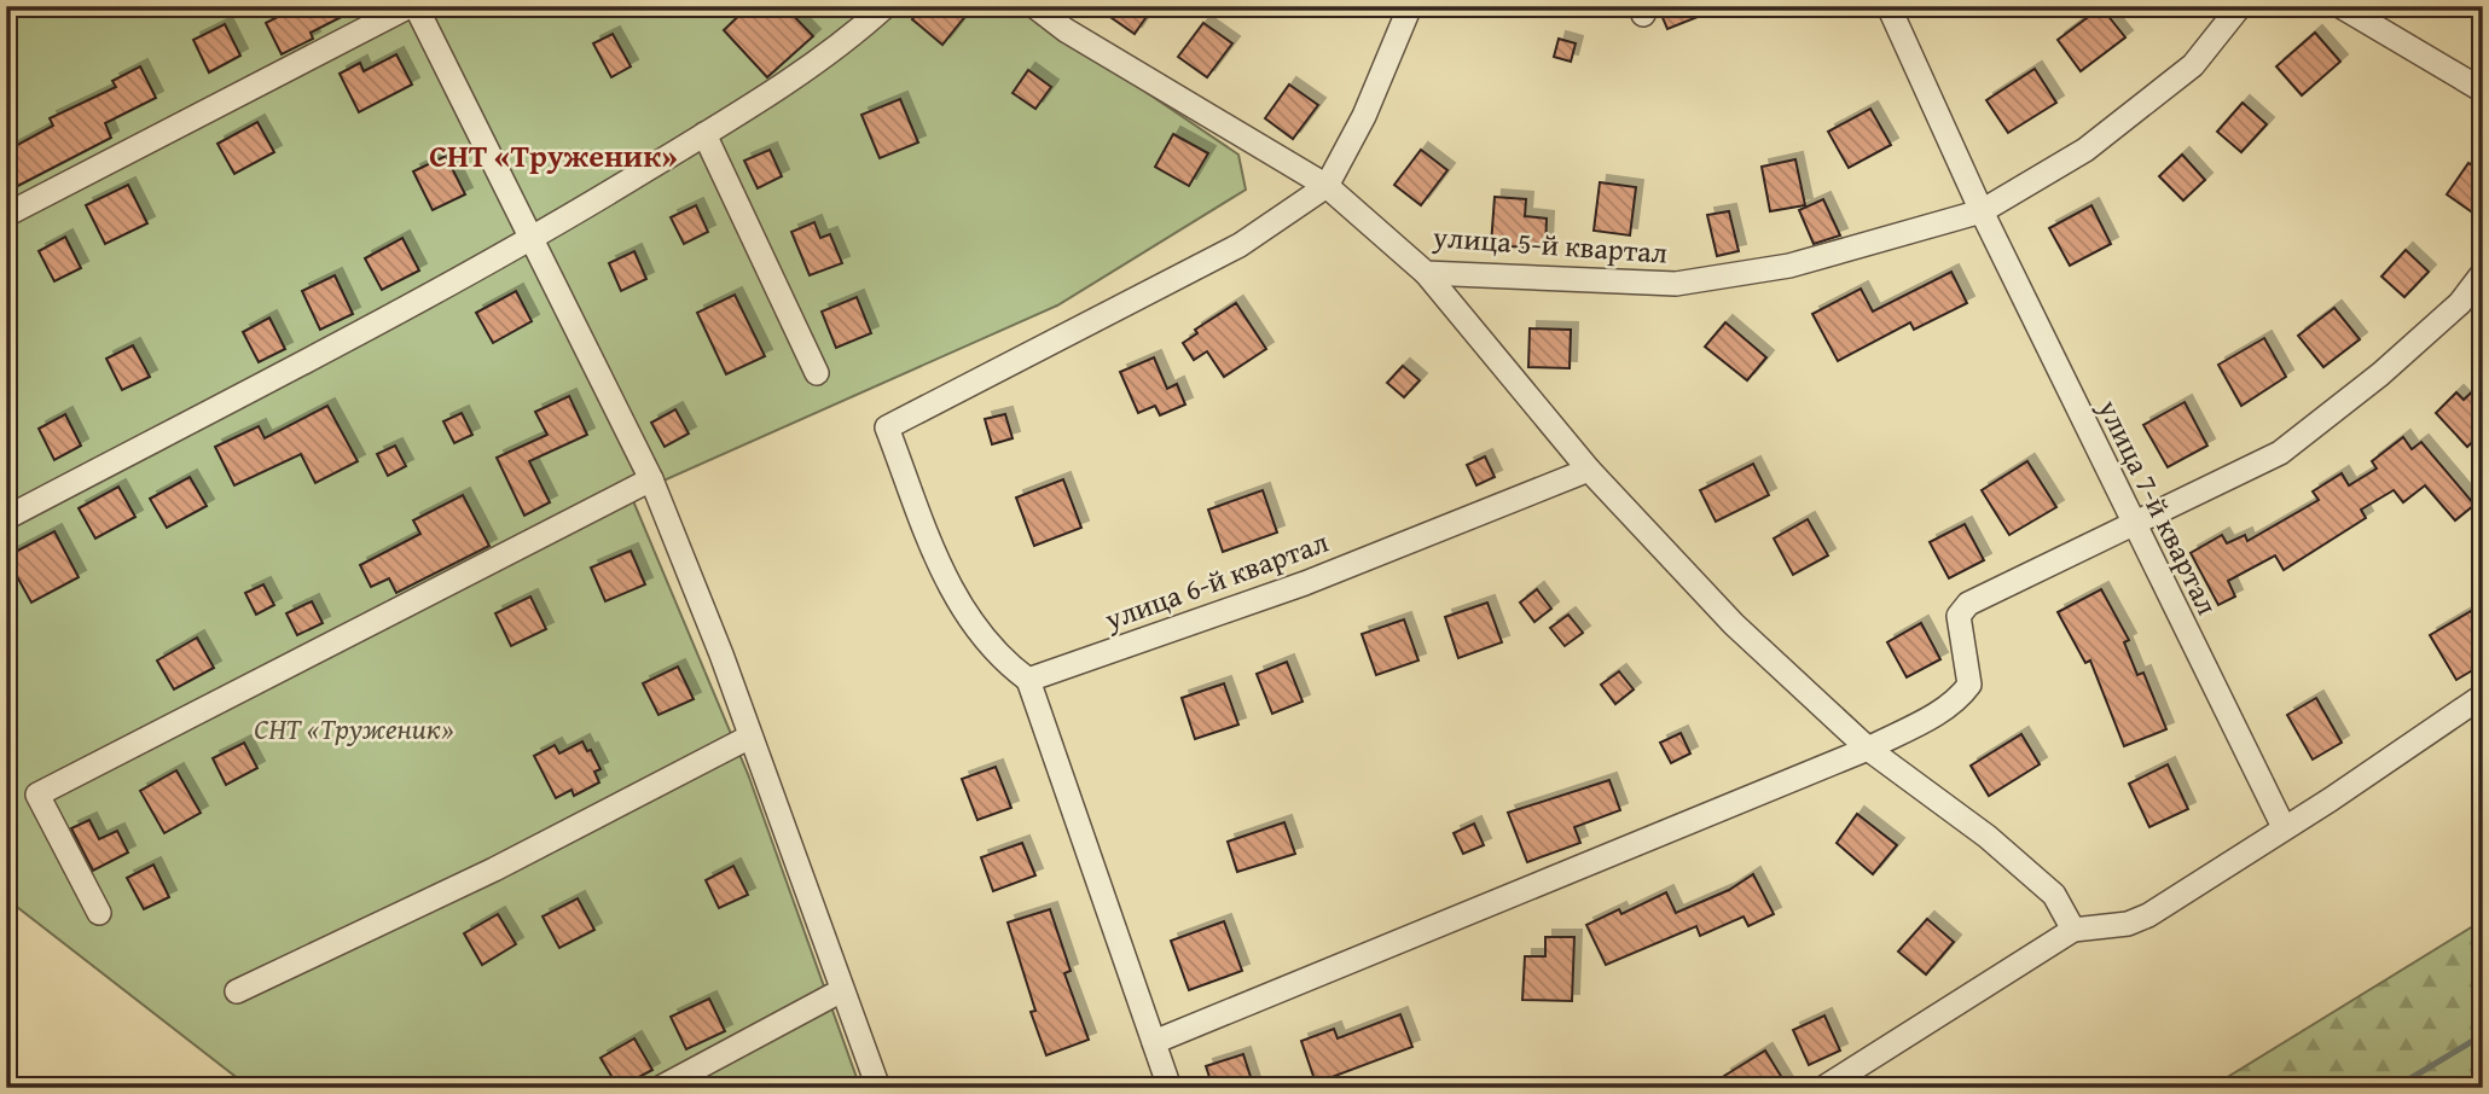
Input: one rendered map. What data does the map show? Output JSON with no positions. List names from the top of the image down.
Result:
{
  "streets": {
    "street": ["улица 5-й квартал", "улица 7-й квартал", "улица 6-й квартал"]
  },
  "crossings": [
    ["улица 5-й квартал", "улица 7-й квартал"]
  ],
  "districts": ["СНТ «Труженик»"],
  "parks": ["СНТ «Труженик»"]
}
